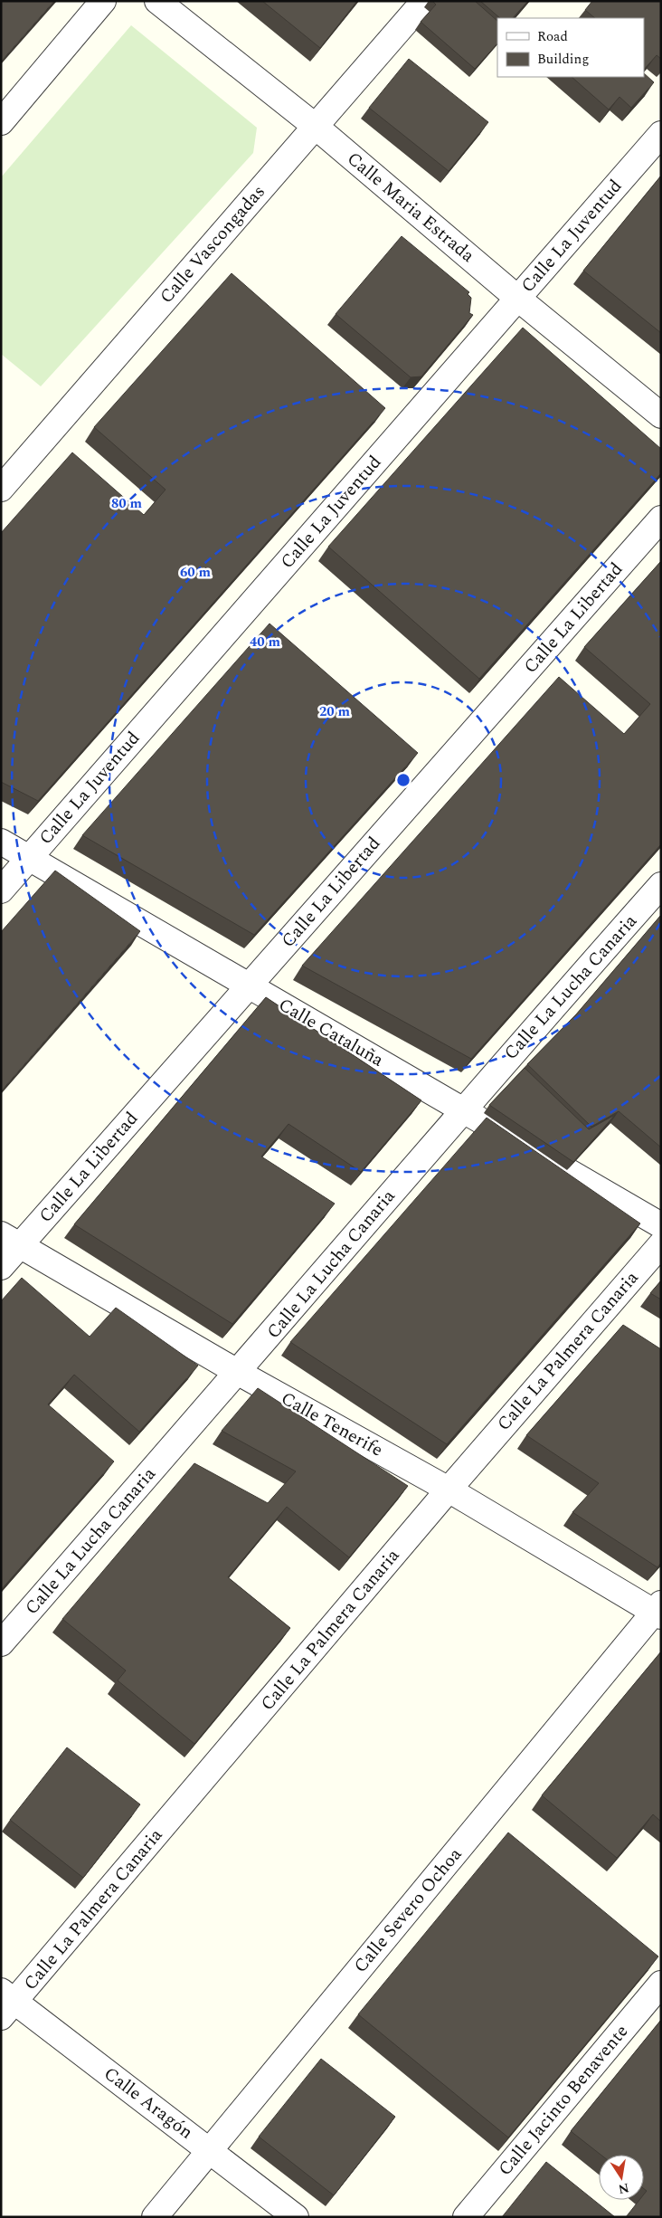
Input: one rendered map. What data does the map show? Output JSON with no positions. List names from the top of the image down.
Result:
{
  "streets": {
    "street": [
      "Calle Maria Estrada",
      "Calle La Juventud",
      "Calle Vascongadas",
      "Calle La Libertad",
      "Calle La Lucha Canaria",
      "Calle Cataluña",
      "Calle La Palmera Canaria",
      "Calle Tenerife",
      "Calle Severo Ochoa",
      "Calle Jacinto Benavente",
      "Calle Aragón"
    ]
  },
  "crossings": [
    ["Calle Maria Estrada", "Calle La Juventud"],
    ["Calle Maria Estrada", "Calle Vascongadas"],
    ["Calle La Juventud", "Calle Cataluña"],
    ["Calle La Libertad", "Calle Cataluña"],
    ["Calle La Libertad", "Calle Tenerife"],
    ["Calle La Lucha Canaria", "Calle Cataluña"],
    ["Calle La Lucha Canaria", "Calle Tenerife"],
    ["Calle La Palmera Canaria", "Calle Tenerife"],
    ["Calle La Palmera Canaria", "Calle Aragón"],
    ["Calle Tenerife", "Calle Severo Ochoa"],
    ["Calle Severo Ochoa", "Calle Aragón"]
  ],
  "legend": ["Road", "Building"],
  "north": "bottom",
  "rings": [
    "80 m",
    "60 m",
    "40 m",
    "20 m"
  ]
}
